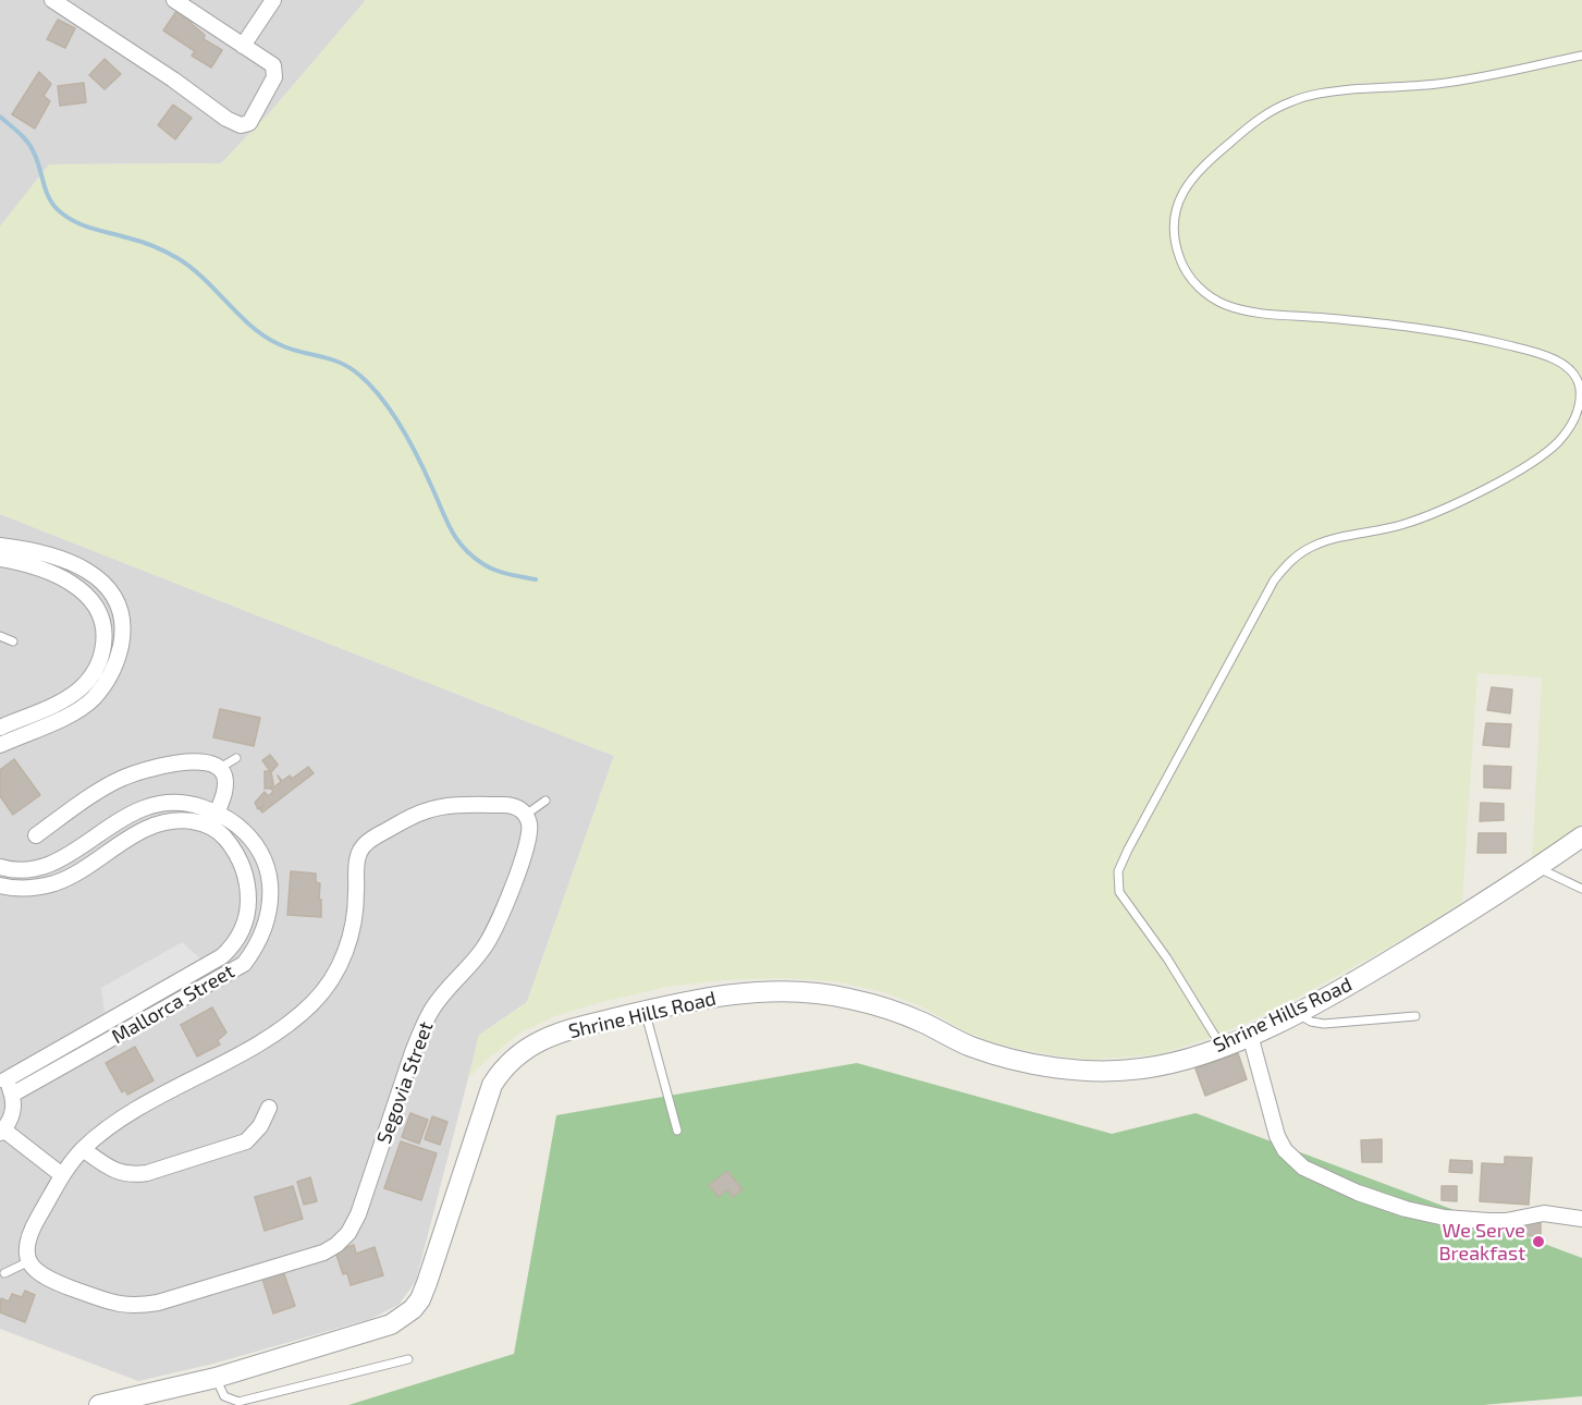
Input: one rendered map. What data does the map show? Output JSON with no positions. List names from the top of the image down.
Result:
{
  "streets": {
    "street": ["Mallorca Street", "Shrine Hills Road", "Segovia Street"]
  },
  "places": ["We Serve Breakfast"]
}
